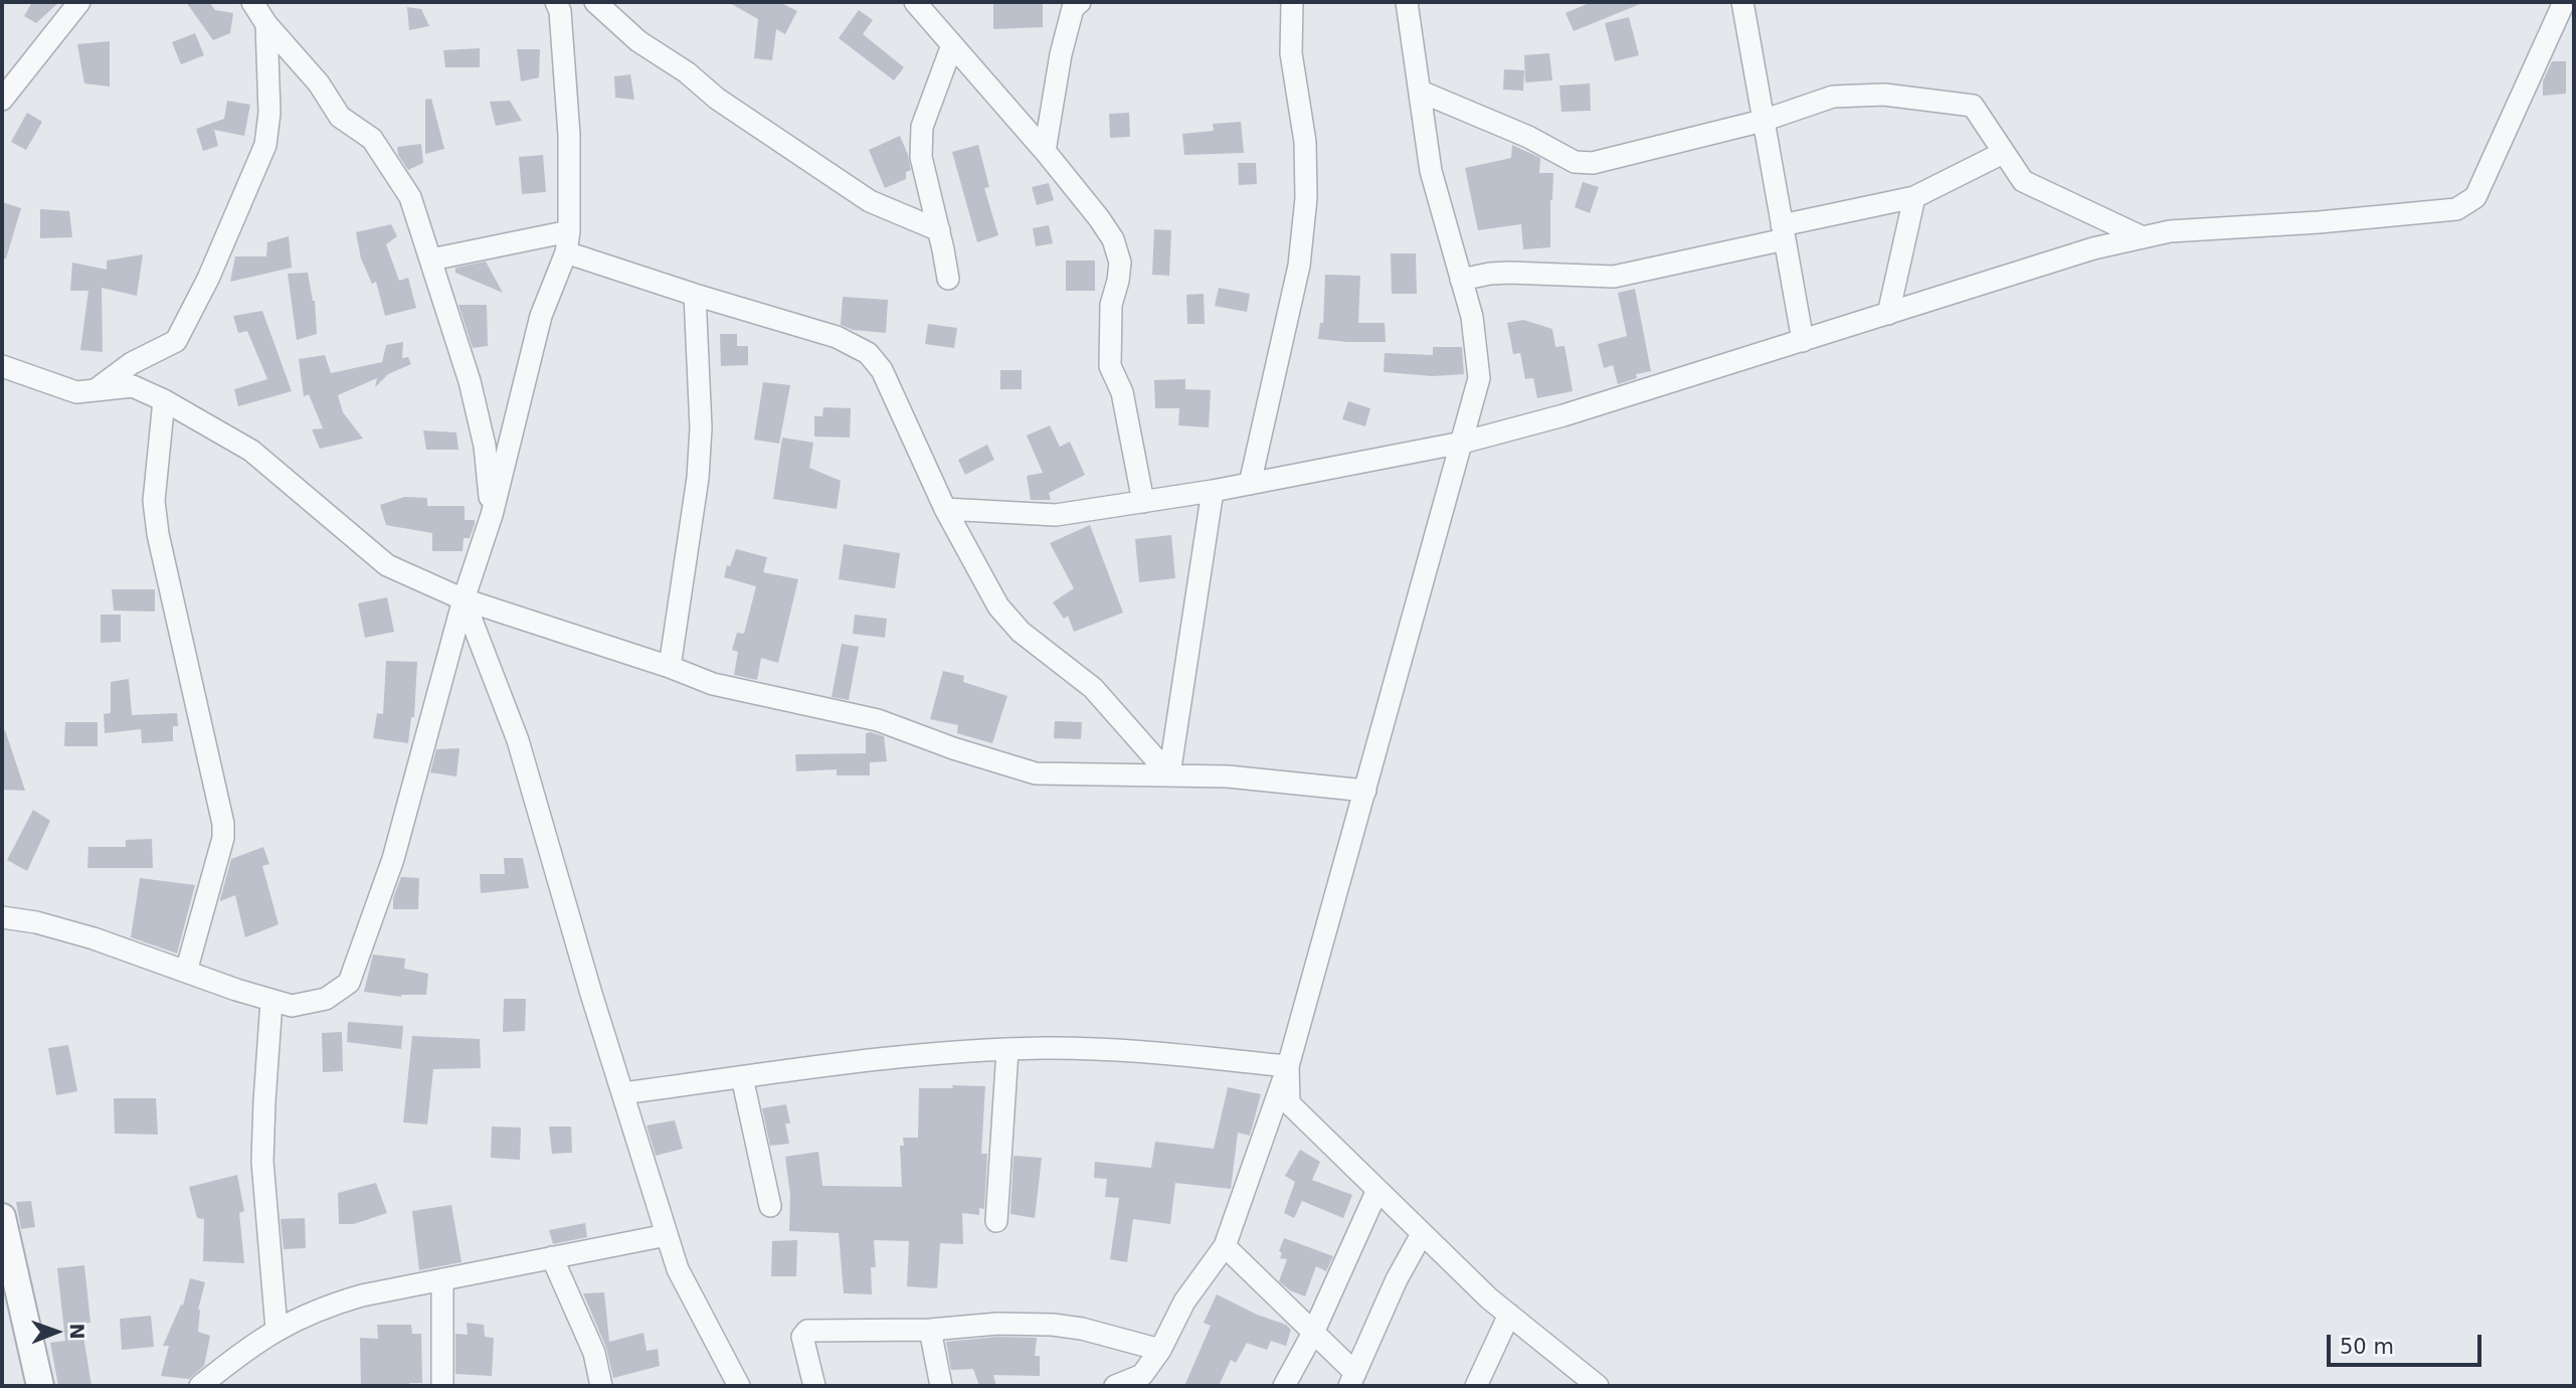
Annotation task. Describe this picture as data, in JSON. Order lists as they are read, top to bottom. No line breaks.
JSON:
{"scale_bar":"50 m","north":"right"}
